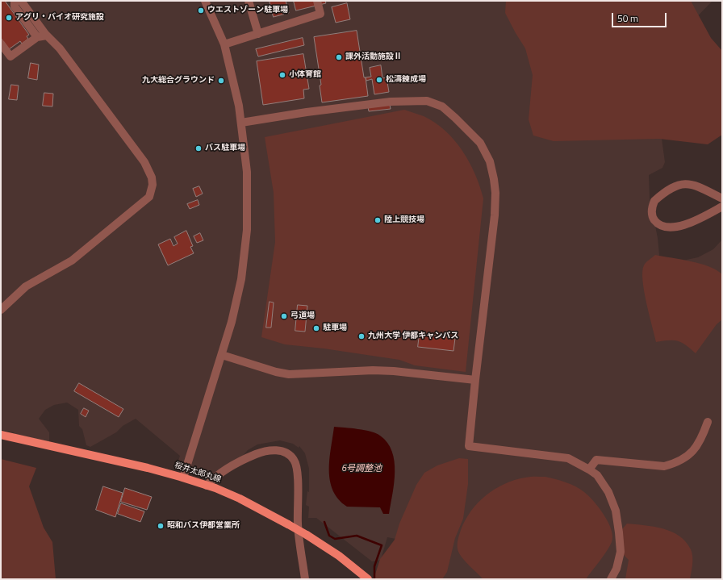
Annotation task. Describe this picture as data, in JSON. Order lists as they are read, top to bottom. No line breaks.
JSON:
{"streets":{"main road":["桜井太郎丸線"]},"water":["6号調整池"],"places":["ウエストゾーン駐車場","アグリ・バイオ研究施設","課外活動施設Ⅱ","小体育館","松濤錬成場","九大総合グラウンド","バス駐車場","陸上競技場","弓道場","駐車場","九州大学 伊都キャンパス","昭和バス伊都営業所"],"scale_bar":"50 m"}
